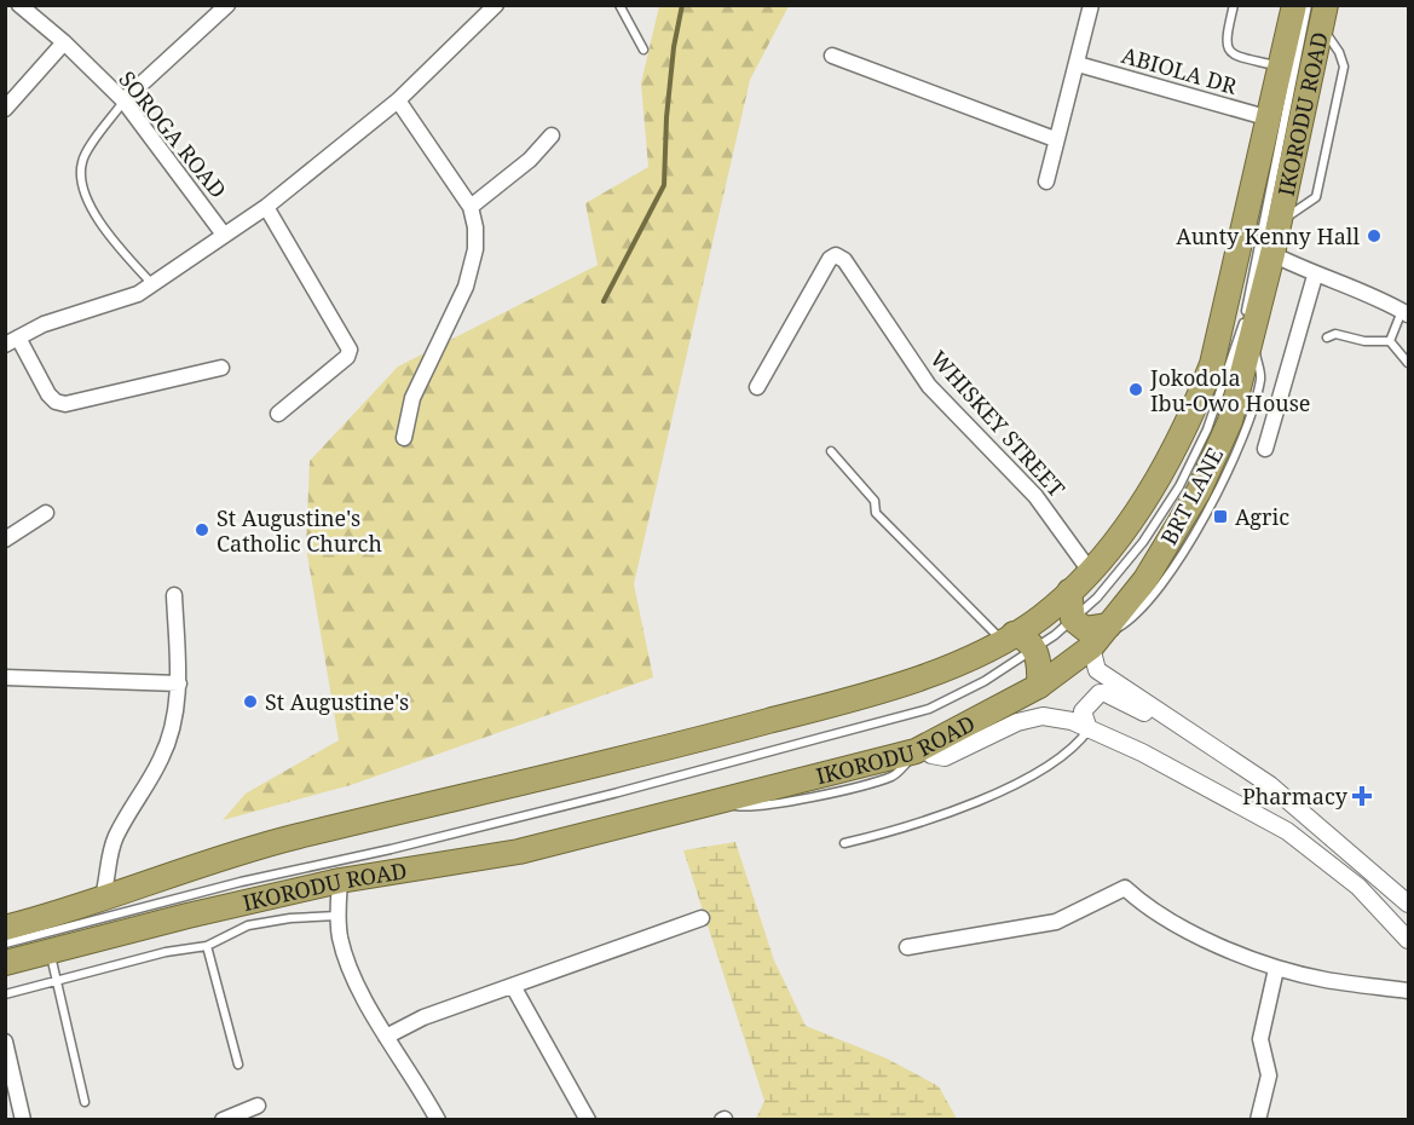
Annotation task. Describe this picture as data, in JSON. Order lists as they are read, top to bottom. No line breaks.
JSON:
{"streets":{"highway":["IKORODU ROAD"],"street":["ABIOLA DR","SOROGA ROAD","WHISKEY STREET"]},"crossings":[["ABIOLA DR","IKORODU ROAD"],["IKORODU ROAD","WHISKEY STREET"]],"places":{"other":["Aunty Kenny Hall","Jokodola Ibu-Owo House","St Augustine's Catholic Church","St Augustine's"],"transit":["Agric"],"health":["Pharmacy"]}}
